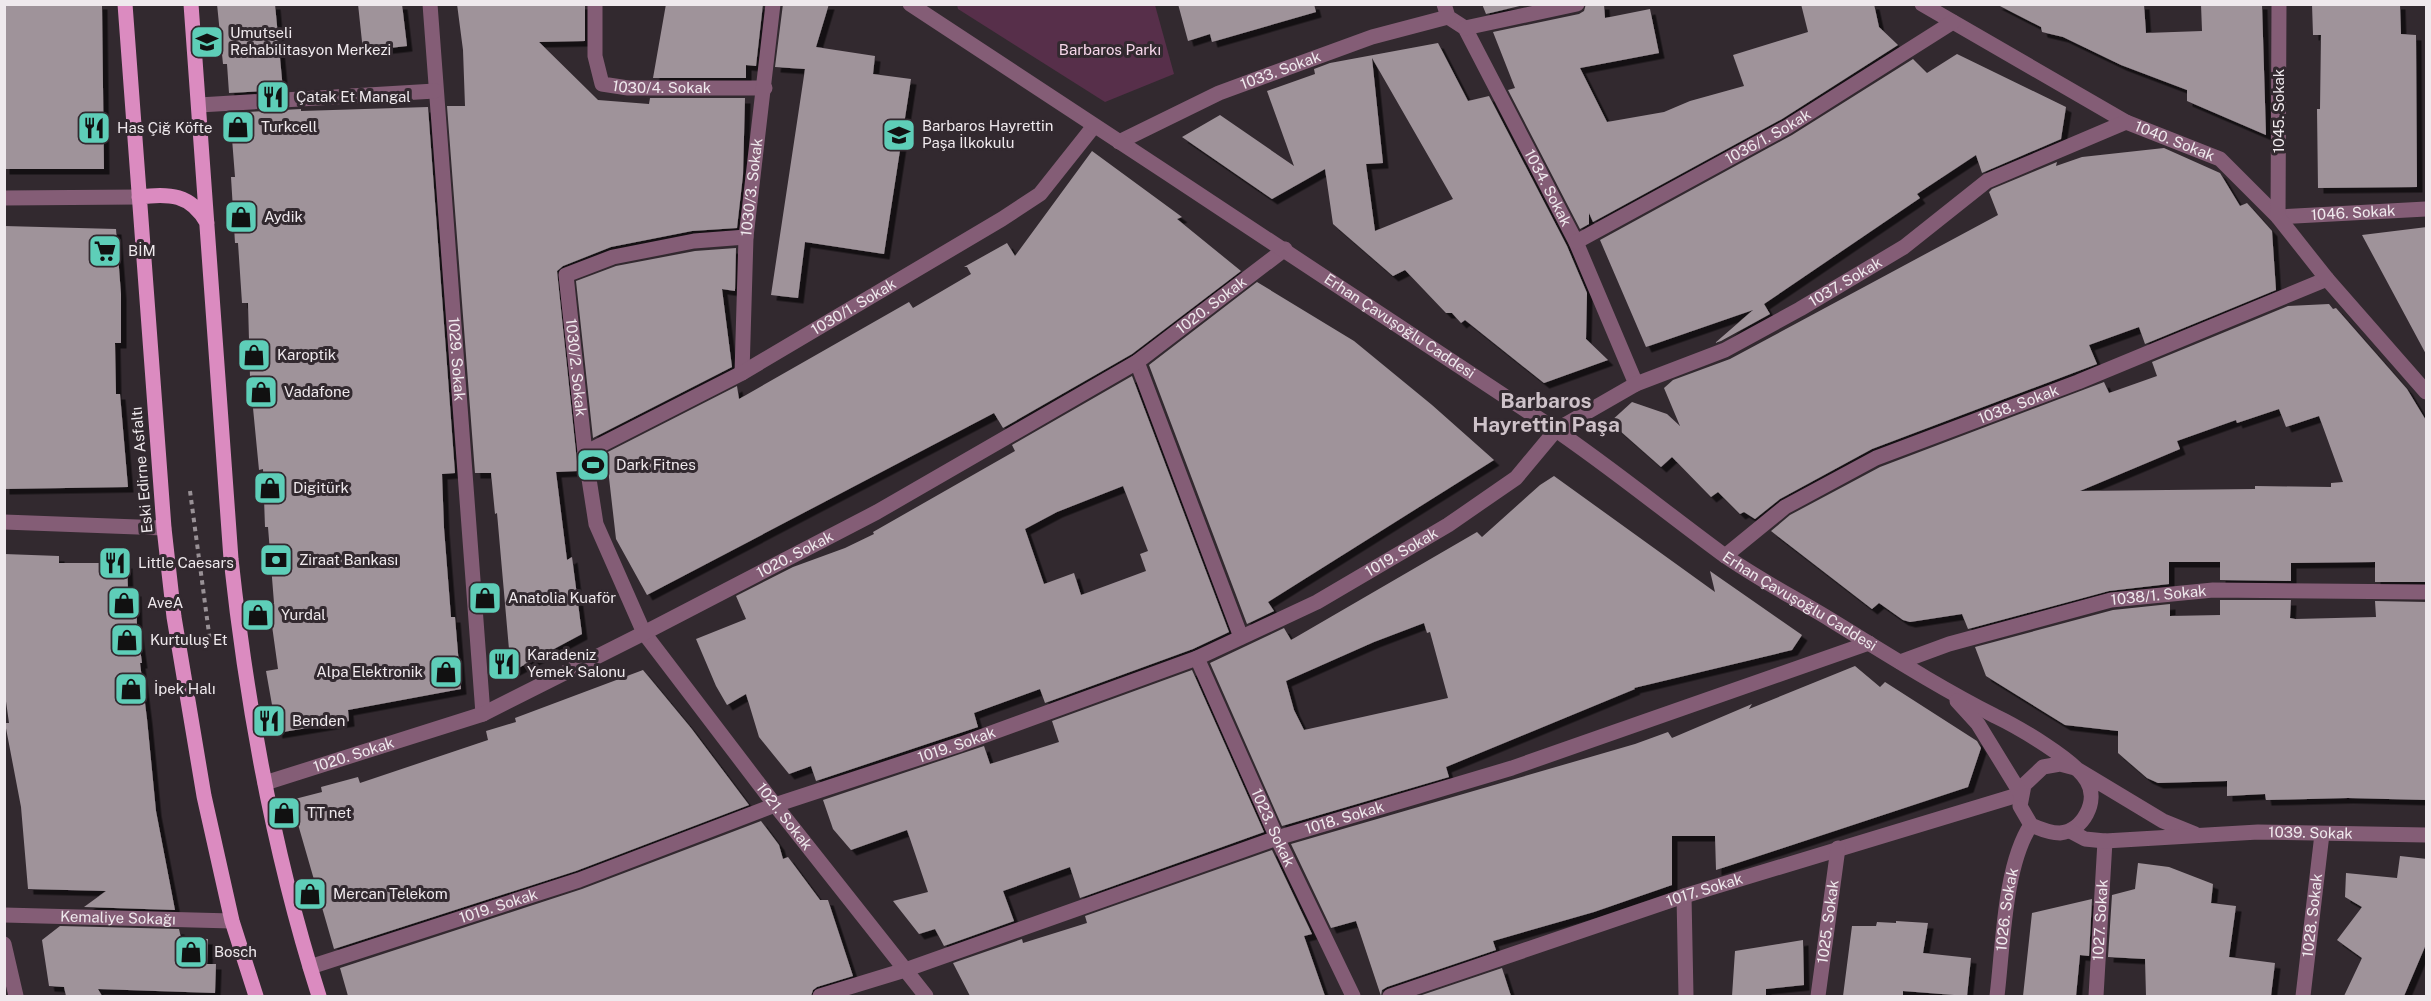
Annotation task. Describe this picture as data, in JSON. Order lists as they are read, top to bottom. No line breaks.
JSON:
{"streets":{"main road":["Eski Edirne Asfaltı"],"street":["1033. Sokak","1030/4. Sokak","1045. Sokak","1036/1. Sokak","1040. Sokak","1030/3. Sokak","1034. Sokak","1046. Sokak","1037. Sokak","1020. Sokak","1030/1. Sokak","Erhan Çavuşoğlu Caddesi","1029. Sokak","1030/2. Sokak","1038. Sokak","1019. Sokak","1038/1. Sokak","1021. Sokak","1018. Sokak","1023. Sokak","1039. Sokak","1017. Sokak","1026. Sokak","1028. Sokak","Kemaliye Sokağı","1027. Sokak","1025. Sokak"]},"crossings":[["1033. Sokak","1034. Sokak"],["1033. Sokak","Erhan Çavuşoğlu Caddesi"],["1030/4. Sokak","1030/3. Sokak"],["1045. Sokak","1040. Sokak"],["1045. Sokak","1046. Sokak"],["1036/1. Sokak","1040. Sokak"],["1036/1. Sokak","1034. Sokak"],["1040. Sokak","1046. Sokak"],["1040. Sokak","1037. Sokak"],["1040. Sokak","1038. Sokak"],["1030/3. Sokak","1030/1. Sokak"],["1030/3. Sokak","1030/2. Sokak"],["1034. Sokak","1037. Sokak"],["1037. Sokak","Erhan Çavuşoğlu Caddesi"],["1037. Sokak","1019. Sokak"],["1020. Sokak","Erhan Çavuşoğlu Caddesi"],["1020. Sokak","1029. Sokak"],["1020. Sokak","1030/2. Sokak"],["1020. Sokak","1021. Sokak"],["1030/1. Sokak","Erhan Çavuşoğlu Caddesi"],["1030/1. Sokak","1030/2. Sokak"],["Erhan Çavuşoğlu Caddesi","1038. Sokak"],["Erhan Çavuşoğlu Caddesi","1019. Sokak"],["Erhan Çavuşoğlu Caddesi","1038/1. Sokak"],["Erhan Çavuşoğlu Caddesi","1018. Sokak"],["1030/2. Sokak","1021. Sokak"],["Eski Edirne Asfaltı","Kemaliye Sokağı"],["1019. Sokak","1021. Sokak"],["1019. Sokak","1023. Sokak"],["1021. Sokak","1018. Sokak"],["1018. Sokak","1023. Sokak"],["1039. Sokak","1017. Sokak"],["1039. Sokak","1026. Sokak"],["1039. Sokak","1028. Sokak"],["1039. Sokak","1027. Sokak"],["1017. Sokak","1026. Sokak"],["1017. Sokak","1025. Sokak"]],"districts":["Barbaros Hayrettin Paşa"],"parks":["Barbaros Parkı"],"places":{"school or university":["Umutseli Rehabilitasyon Merkezi","Barbaros Hayrettin Paşa İlkokulu"],"restaurant":["Çatak Et Mangal","Has Çiğ Köfte","Little Caesars","Karadeniz Yemek Salonu","Benden"],"shop":["Turkcell","Aydik","Karoptik","Vadafone","Digitürk","Anatolia Kuaför","AveA","Yurdal","Kurtuluş Et","Alpa Elektronik","İpek Halı","TT net","Mercan Telekom","Bosch"],"supermarket":["BİM"],"sports":["Dark Fitnes"],"bank":["Ziraat Bankası"]}}
